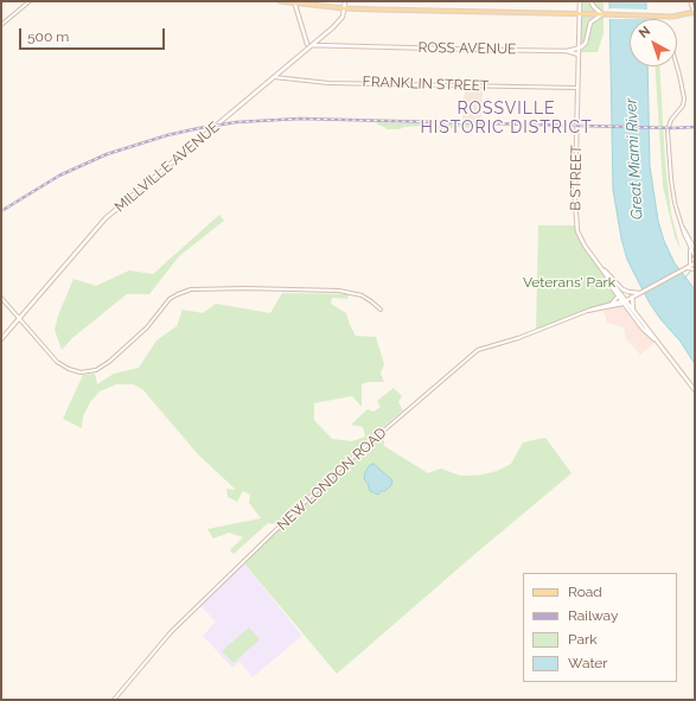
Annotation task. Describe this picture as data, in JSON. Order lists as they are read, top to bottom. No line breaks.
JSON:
{"streets":{"main road":["ROSS AVENUE","MILLVILLE AVENUE","B STREET"],"street":["FRANKLIN STREET","NEW LONDON ROAD"]},"crossings":[["ROSS AVENUE","MILLVILLE AVENUE"],["ROSS AVENUE","B STREET"],["FRANKLIN STREET","MILLVILLE AVENUE"],["FRANKLIN STREET","B STREET"],["B STREET","NEW LONDON ROAD"]],"districts":["ROSSVILLE HISTORIC DISTRICT"],"water":["Great Miami River"],"parks":["Veterans’ Park"],"legend":["Road","Railway","Park","Water"],"scale_bar":"500 m","north":"top left"}
